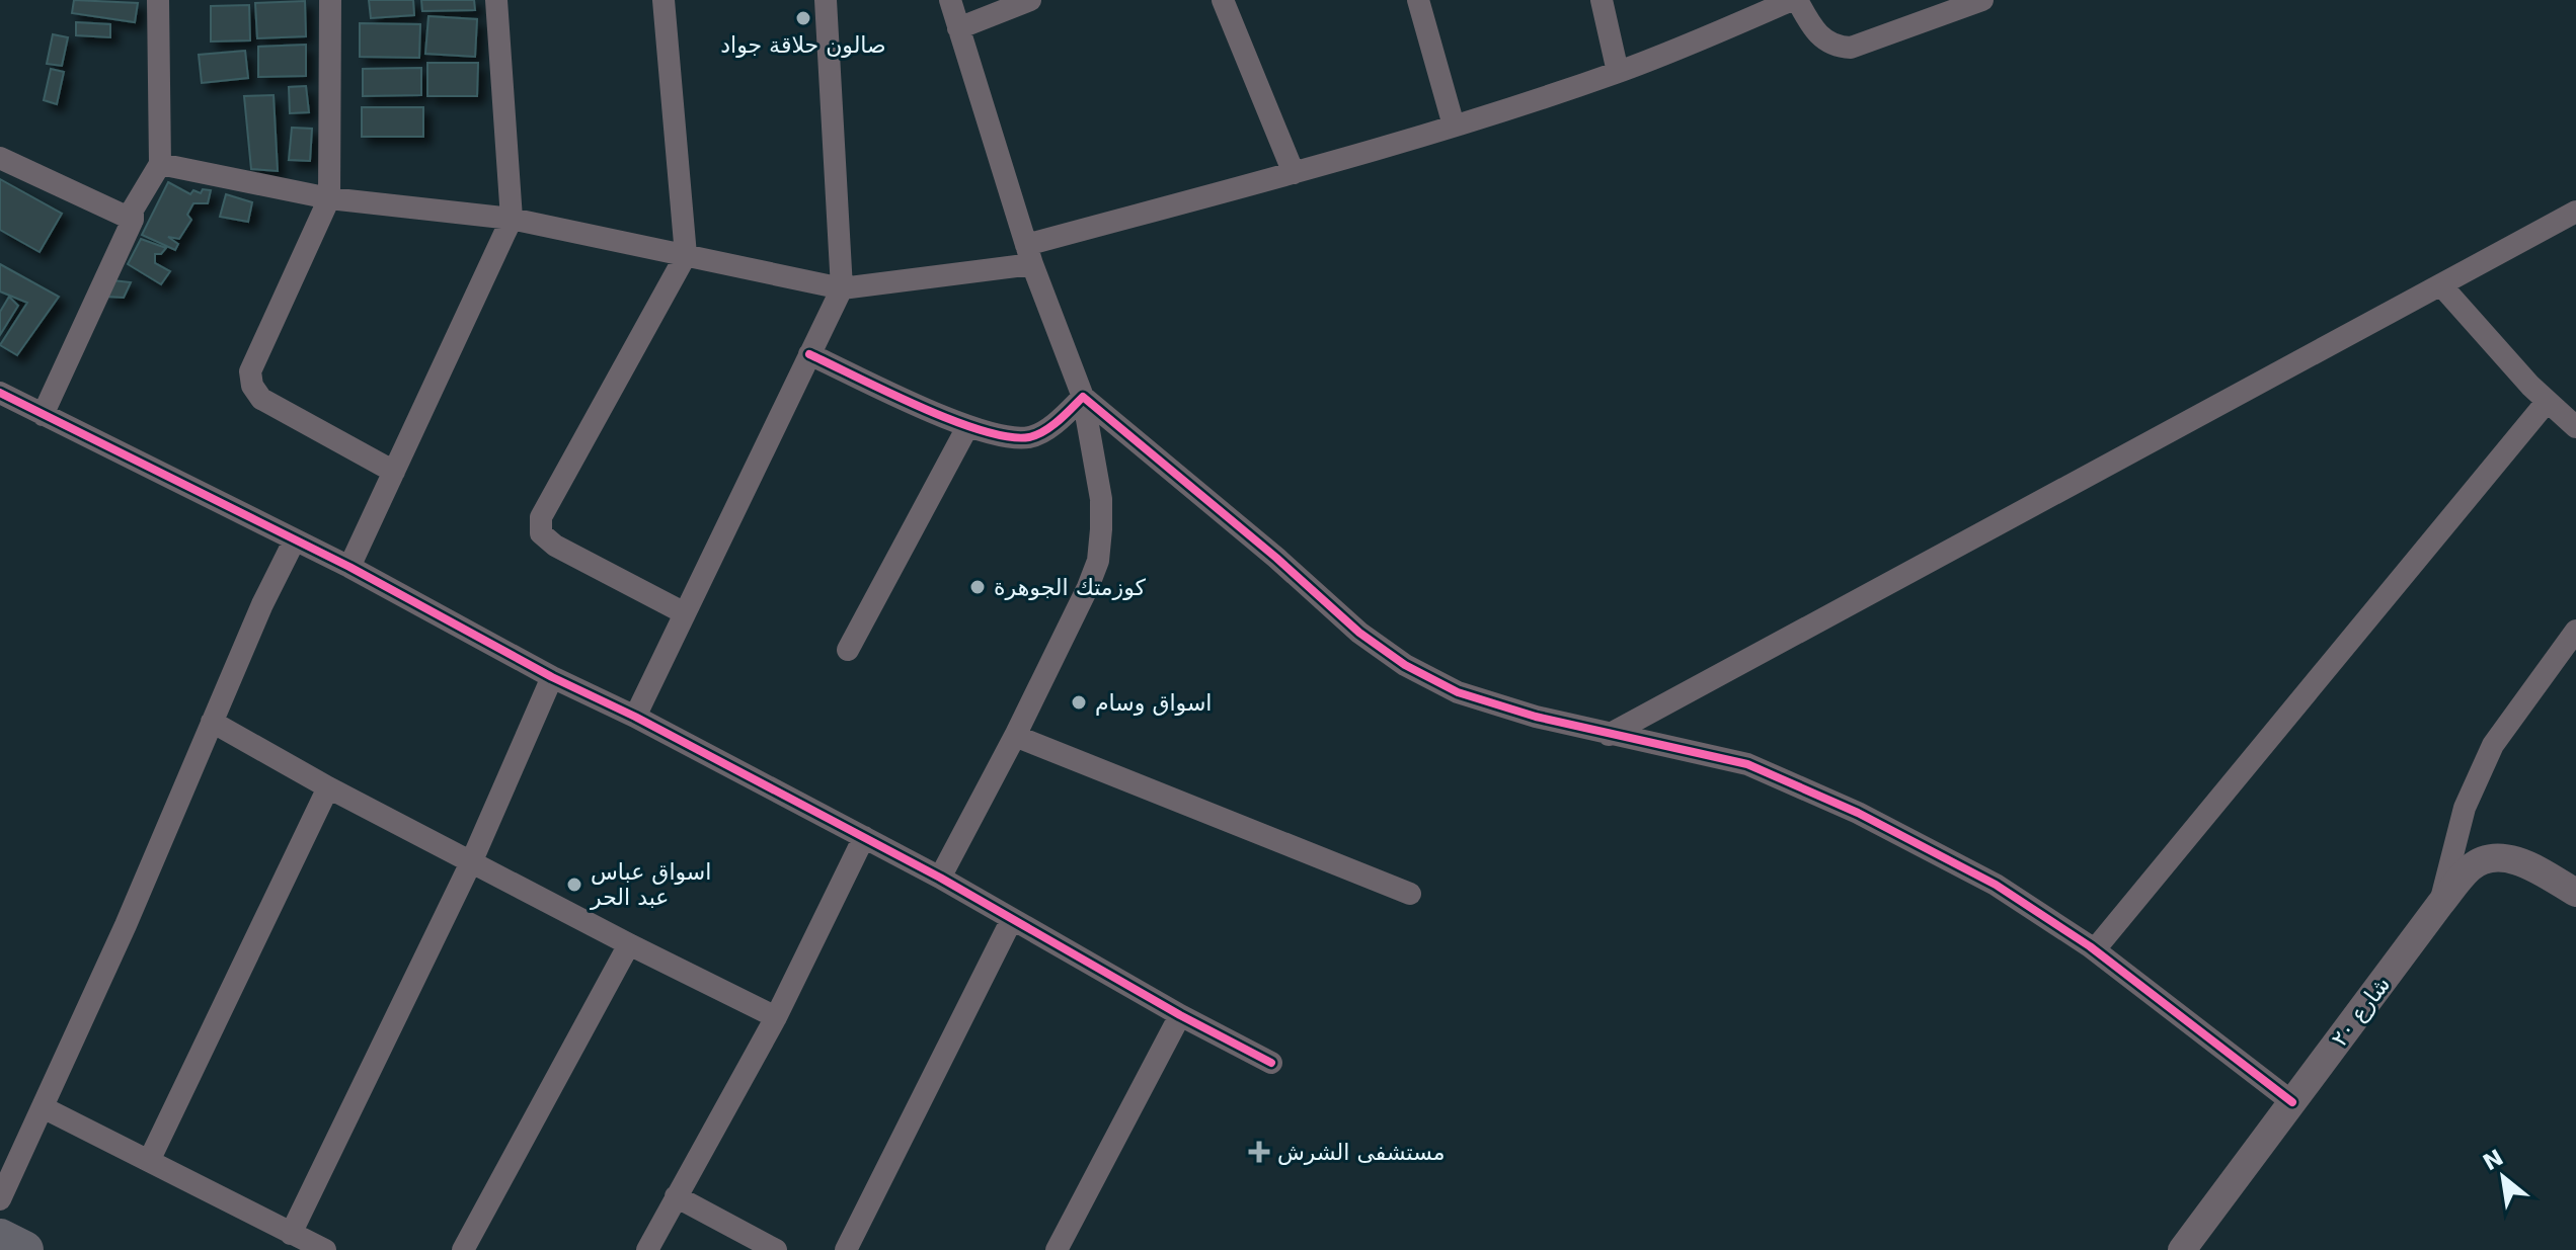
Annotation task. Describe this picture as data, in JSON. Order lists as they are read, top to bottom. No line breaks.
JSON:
{"streets":{"street":["شارع ٢٠"]},"places":{"other":["صالون حلاقة جواد","كوزمتك الجوهرة","اسواق وسام","اسواق عباس عبد الحر"],"health":["مستشفى الشرش"]},"north":"top left"}
